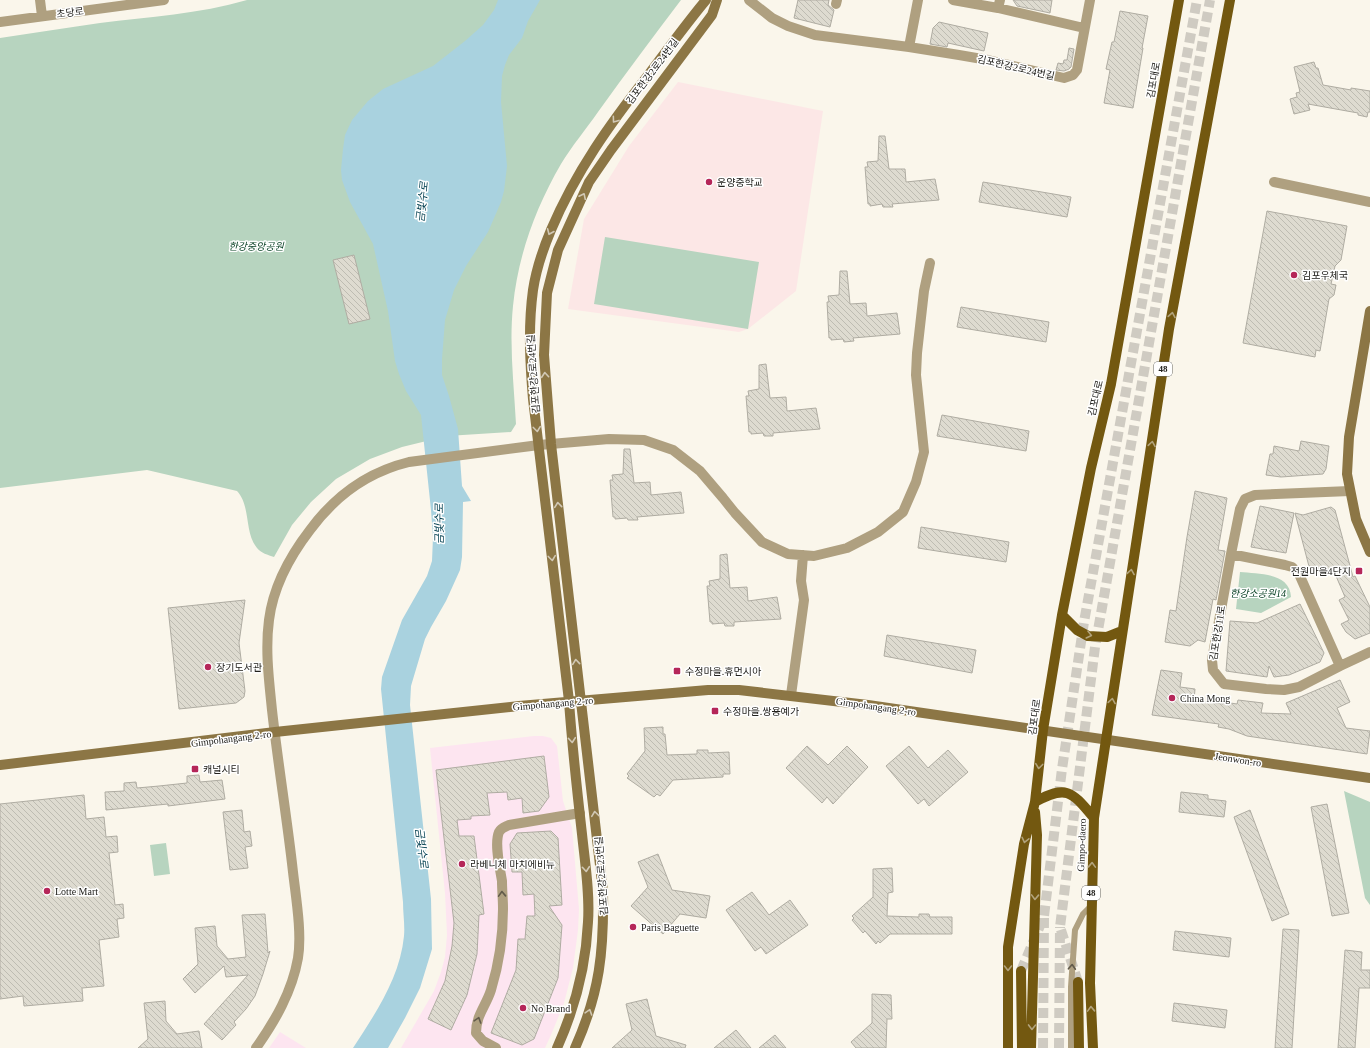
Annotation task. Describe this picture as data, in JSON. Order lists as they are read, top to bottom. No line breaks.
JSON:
{"streets":{"main road":["김포대로","48","Gimpo-daero"],"street":["초당로","김포한강2로24번길","김포한강11로","Gimpohangang 2-ro","Jeonwon-ro","김포한강2로23번길"]},"crossings":[["김포한강2로24번길","Gimpohangang 2-ro"],["김포한강2로24번길","김포한강2로23번길"],["김포대로","Gimpohangang 2-ro"],["48","Gimpohangang 2-ro"],["48","Jeonwon-ro"],["48","Gimpo-daero"],["Gimpohangang 2-ro","Jeonwon-ro"],["Gimpohangang 2-ro","Gimpo-daero"],["Gimpohangang 2-ro","김포한강2로23번길"],["Jeonwon-ro","Gimpo-daero"]],"water":["금빛수로"],"parks":["한강중앙공원","한강소공원14"],"places":{"other":["운양중학교","김포우체국","장기도서관","China Mong","라베니체 마치에비뉴","Lotte Mart","Paris Baguette","No Brand"],"transit":["전원마을4단지","수정마을.휴먼시아","수정마을.쌍용예가","캐널시티"]}}
